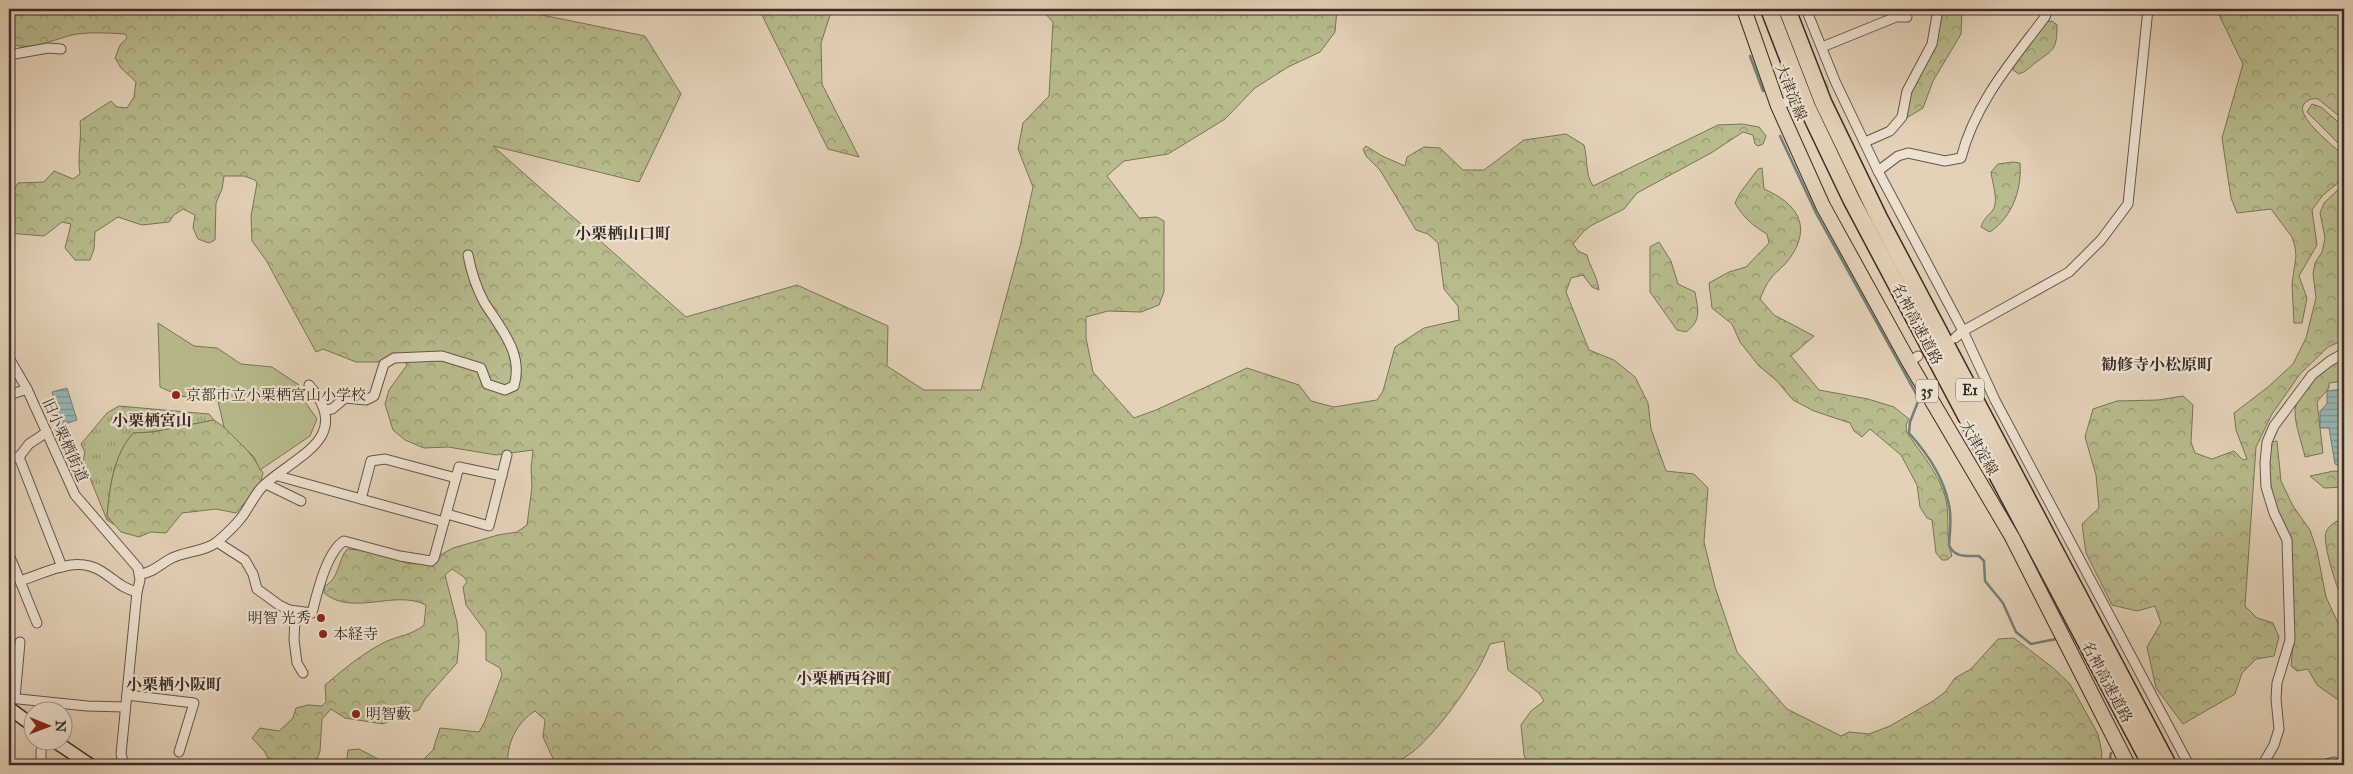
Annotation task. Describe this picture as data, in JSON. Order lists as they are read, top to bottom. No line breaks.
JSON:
{"streets":{"highway":["名神高速道路","E1"],"main road":["大津淀線","35"],"street":["旧小栗栖街道"]},"districts":["小栗栖山口町","勧修寺小松原町","小栗栖宮山","小栗栖西谷町","小栗栖小阪町"],"places":["京都市立小栗栖宮山小学校","明智 光秀","本経寺","明智藪"],"north":"right"}
